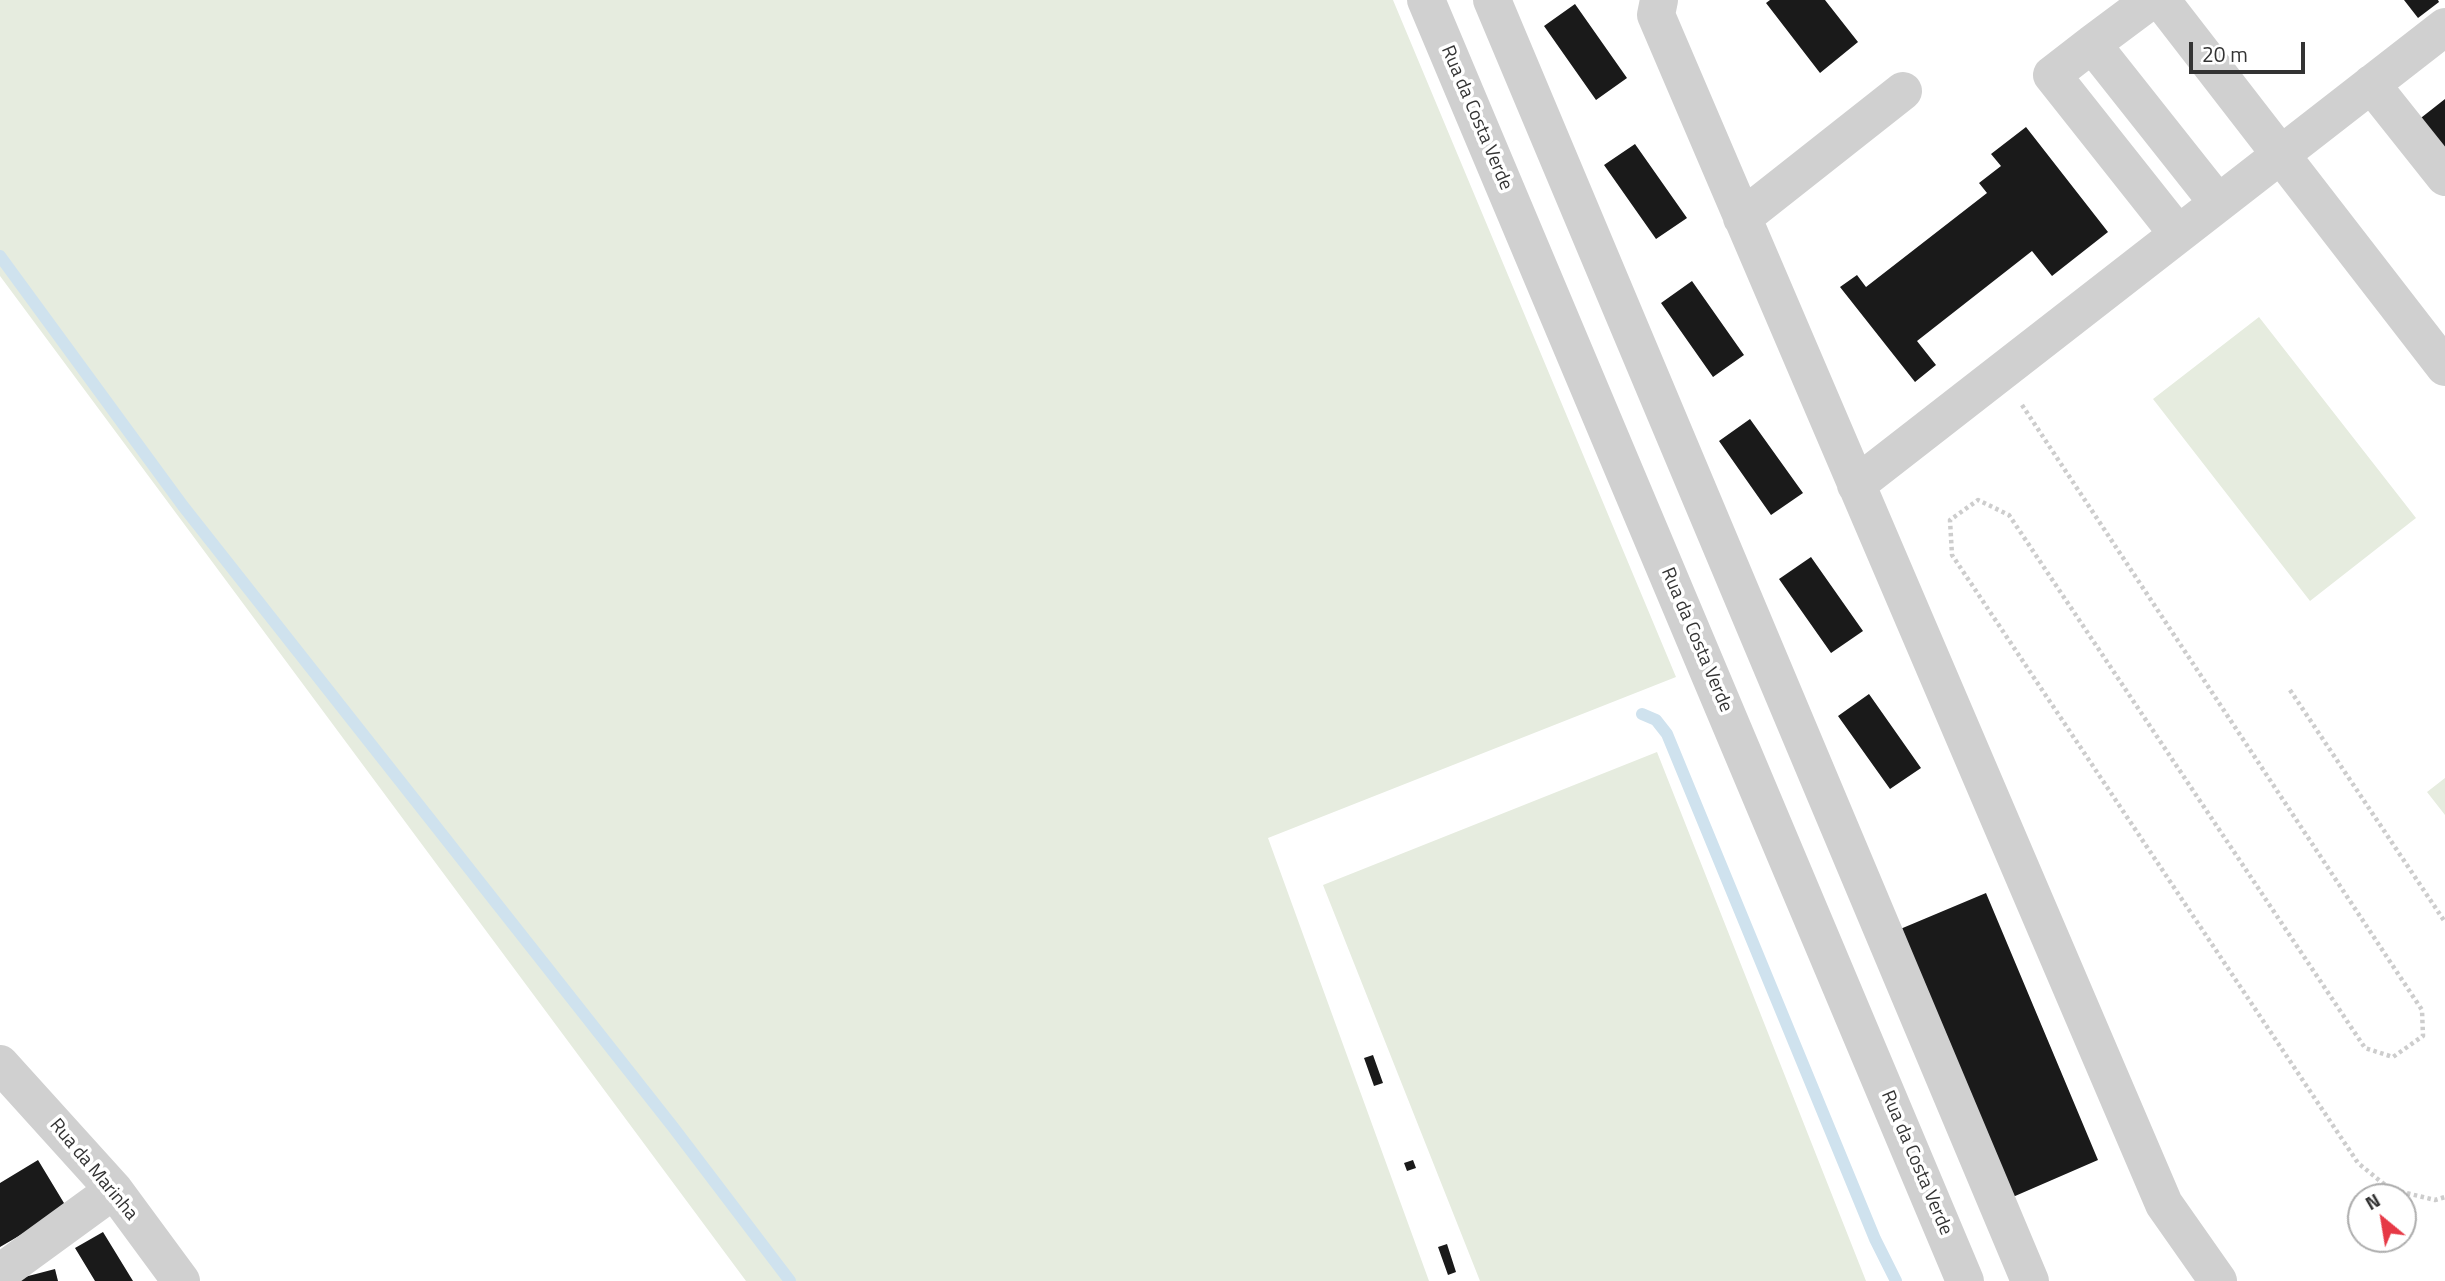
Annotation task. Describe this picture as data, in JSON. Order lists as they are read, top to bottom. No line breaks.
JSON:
{"streets":{"street":["Rua da Costa Verde","Rua da Marinha"]},"scale_bar":"20 m","north":"top left"}
